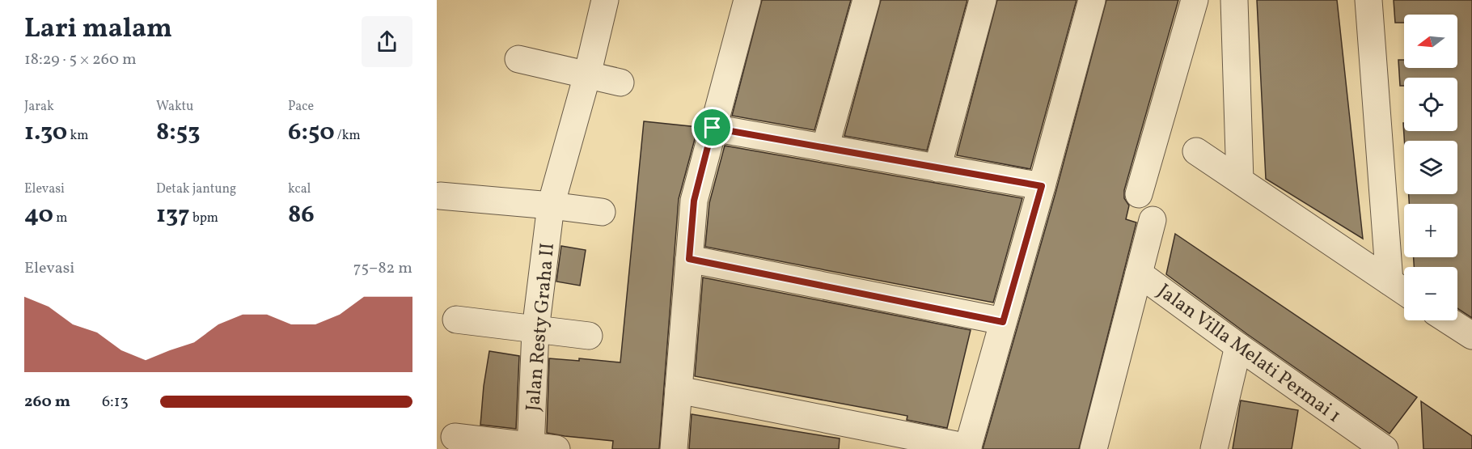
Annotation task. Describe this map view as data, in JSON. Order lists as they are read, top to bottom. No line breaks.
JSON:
{"streets":{"street":["Jalan Resty Graha II","Jalan Villa Melati Permai 1"]},"north":"left","page":{"heading":["Lari malam","18:29 · 5 × 260 m"],"map_buttons":["+","−"],"stats":[["Jarak","1.30 km"],["Waktu","8:53"],["Pace","6:50 /km"],["Elevasi","40 m"],["Detak jantung","137 bpm"],["kcal","86"]],"chart":["Elevasi","75–82 m"],"list":[{"name":"260 m","note":"6:13"}]}}
